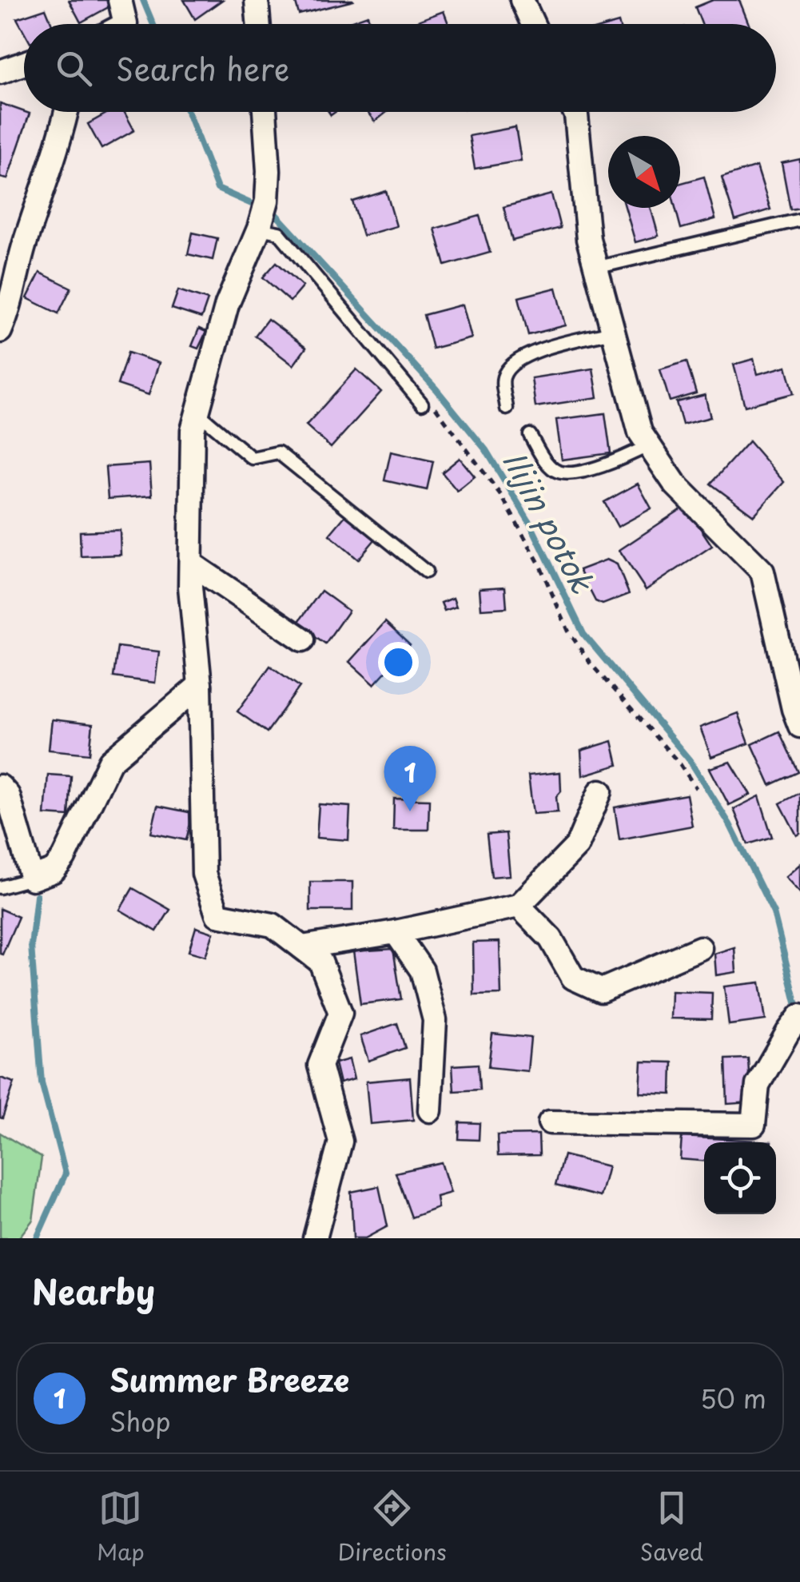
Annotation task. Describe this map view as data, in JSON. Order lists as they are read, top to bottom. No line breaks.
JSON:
{"water":["Ilijin potok"],"north":"bottom right","page":{"search":"Search here","pins":"1","heading":"Nearby","list":[{"mark":"1","name":"Summer Breeze","note":"Shop","value":"50 m"}],"nav":["Map","Directions","Saved"]}}
